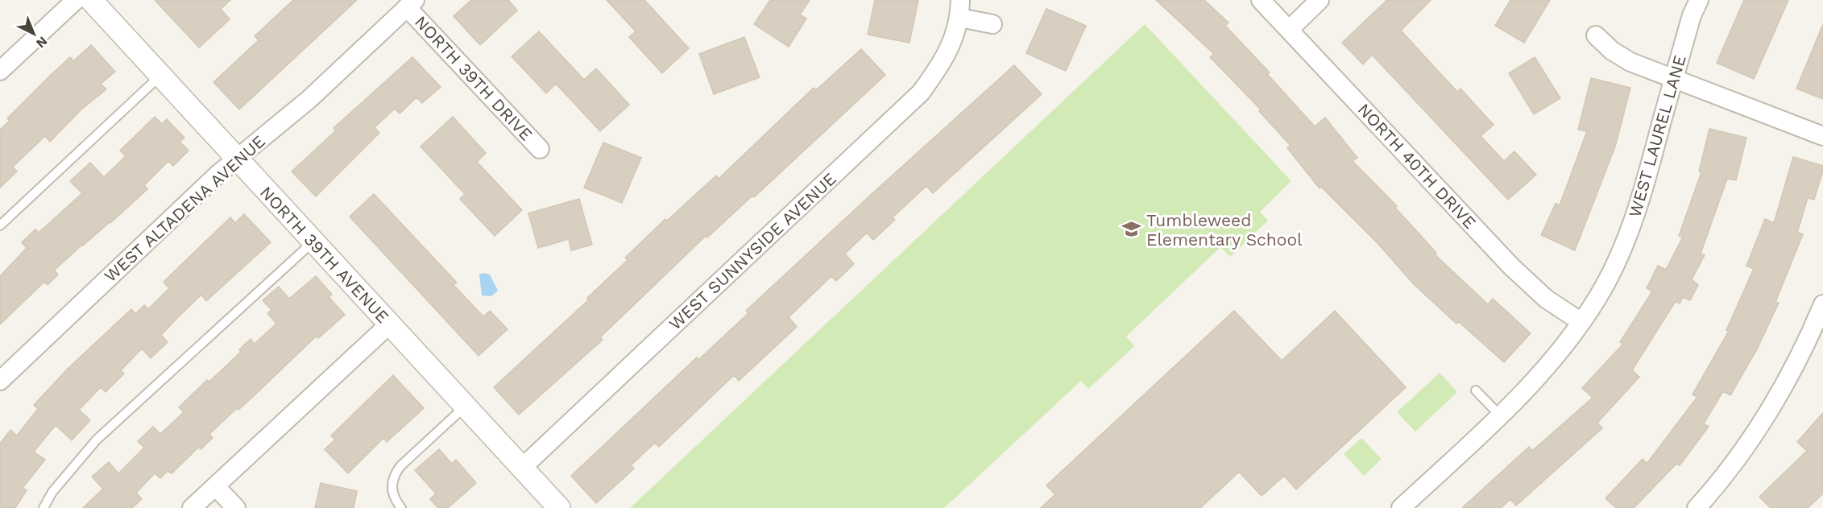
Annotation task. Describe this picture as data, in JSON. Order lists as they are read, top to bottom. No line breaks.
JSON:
{"streets":{"street":["NORTH 39TH DRIVE","WEST LAUREL LANE","NORTH 40TH DRIVE","WEST ALTADENA AVENUE","WEST SUNNYSIDE AVENUE","NORTH 39TH AVENUE"]},"crossings":[["NORTH 39TH DRIVE","WEST ALTADENA AVENUE"],["WEST LAUREL LANE","NORTH 40TH DRIVE"],["WEST ALTADENA AVENUE","NORTH 39TH AVENUE"],["WEST SUNNYSIDE AVENUE","NORTH 39TH AVENUE"]],"places":{"school or university":["Tumbleweed Elementary School"]},"north":"bottom right"}
